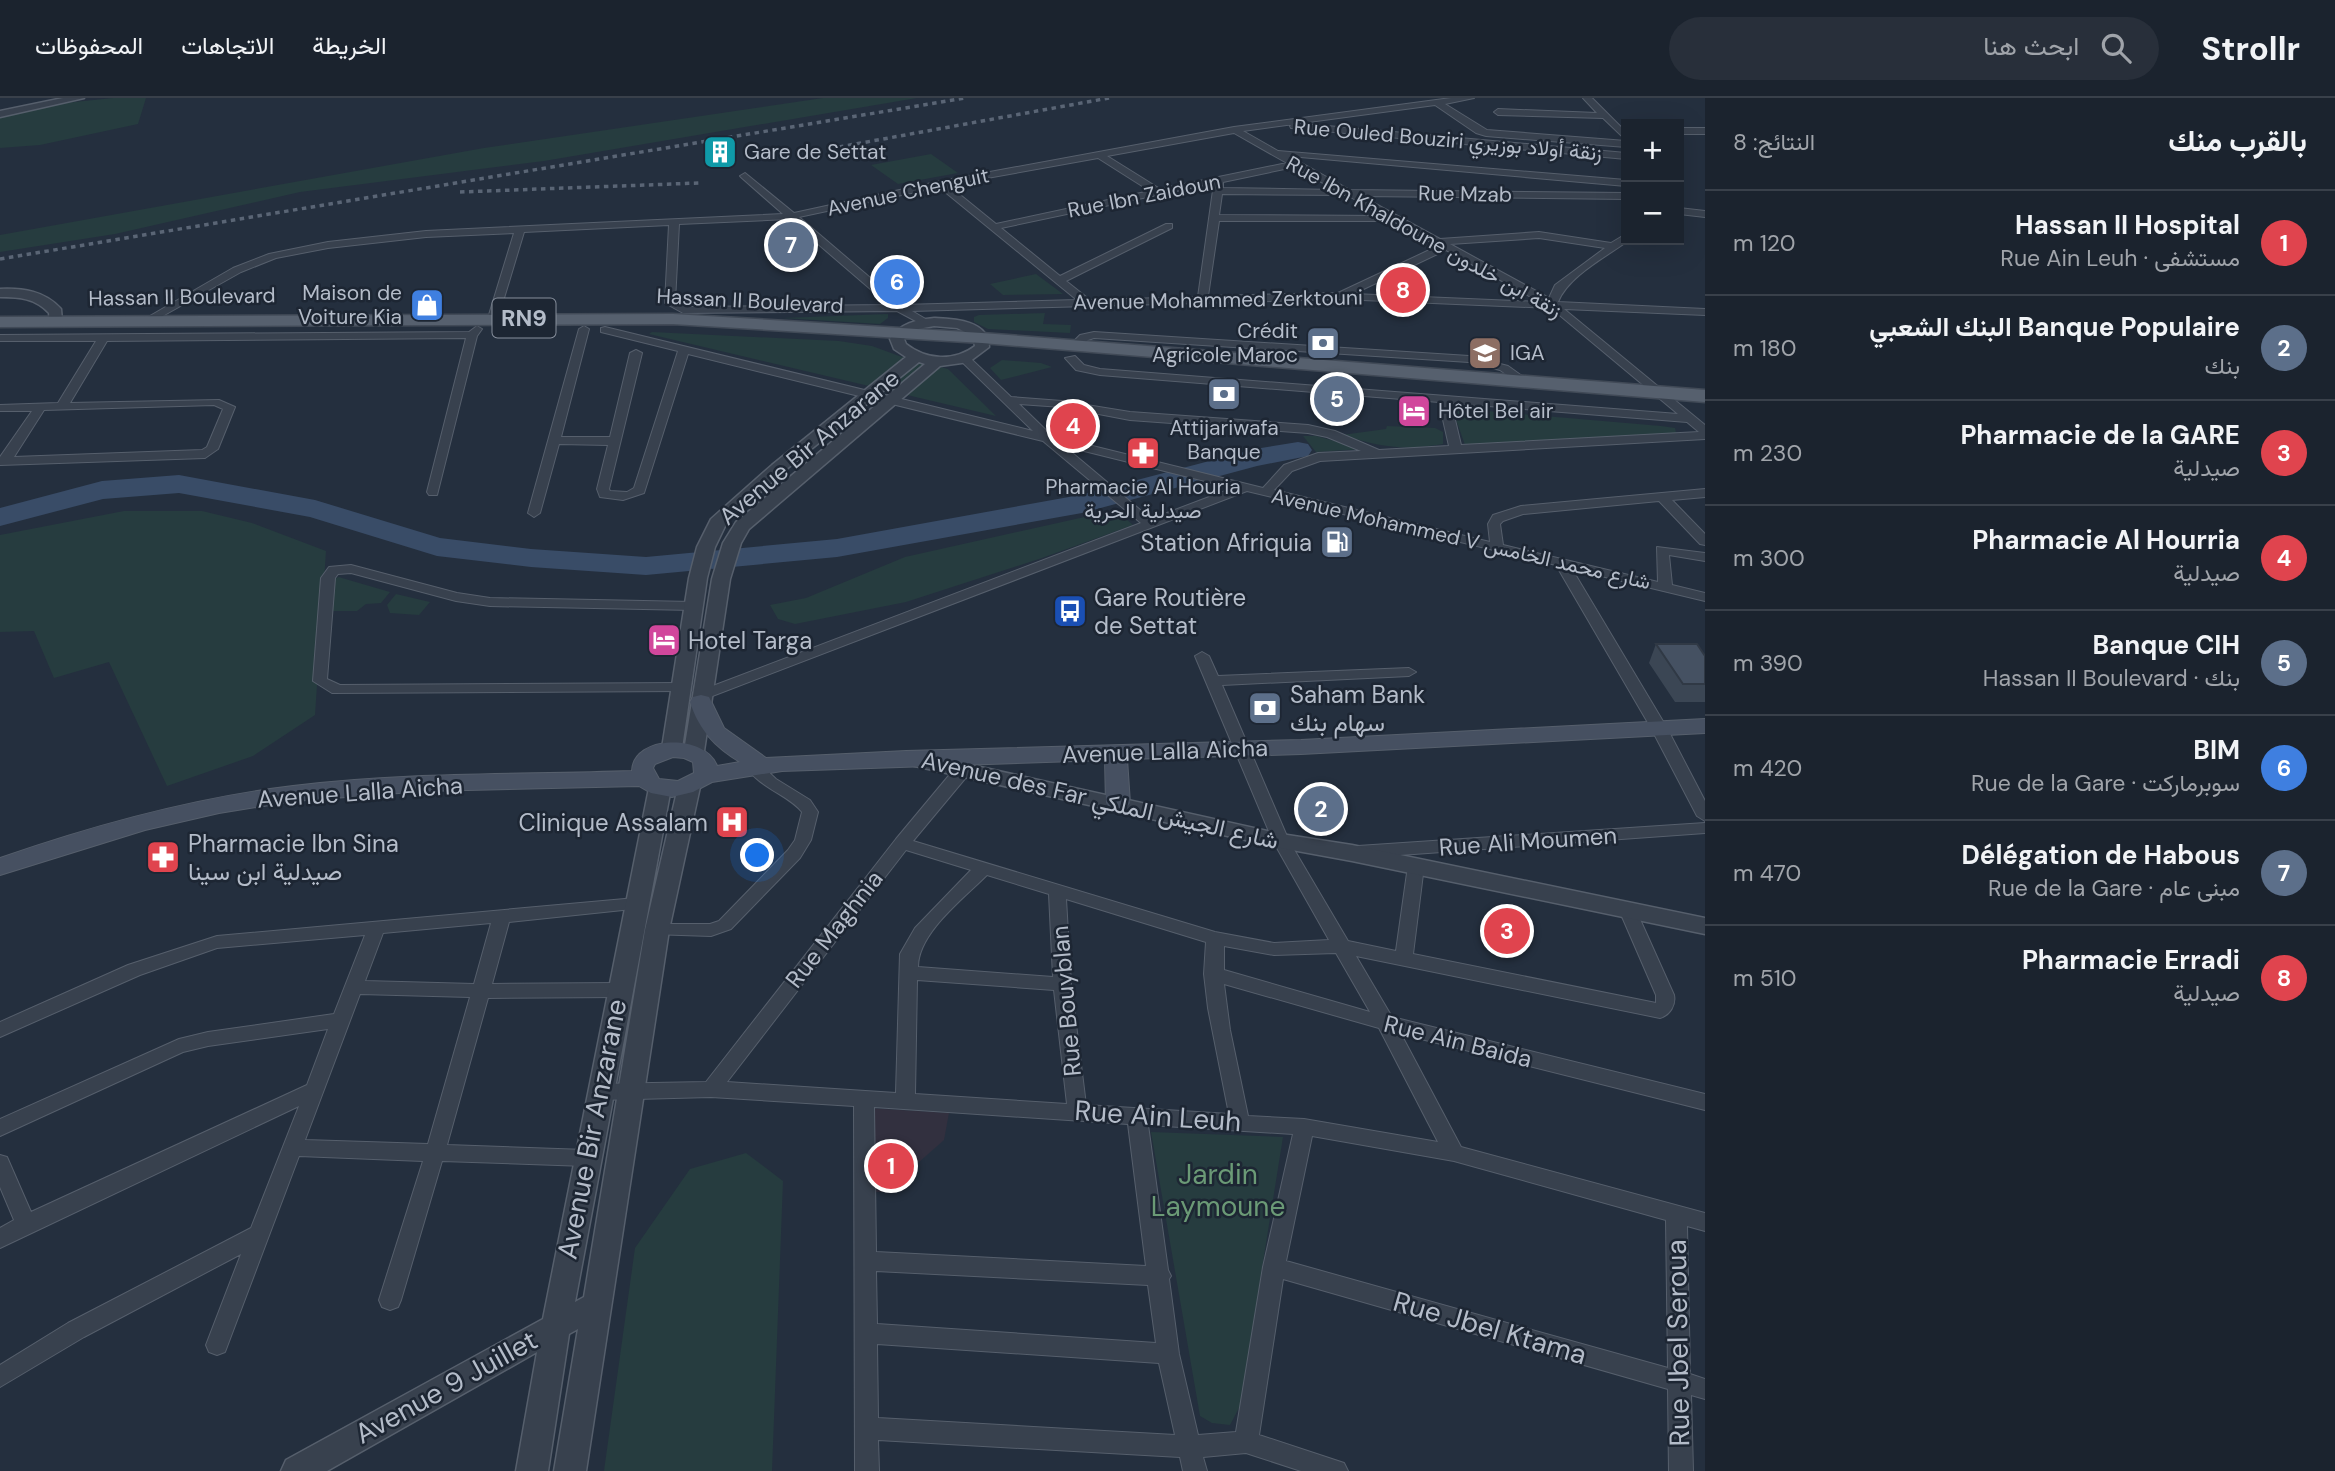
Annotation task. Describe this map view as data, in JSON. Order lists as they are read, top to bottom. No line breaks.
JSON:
{"streets":{"main road":["Hassan II Boulevard","RN9","Avenue Lalla Aicha"],"street":["Rue Ouled Bouziri زنقة أولاد بوزيري","Avenue Chenguit","Rue Mzab","Rue Ibn Zaidoun","Rue Ibn Khaldoune زنقة ابن خلدون","Avenue Mohammed Zerktouni","Avenue Bir Anzarane","Avenue Mohammed V شارع محمد الخامس","Avenue des Far شارع الجيش الملكي","Rue Ali Moumen","Rue Maghnia","Rue Bouyblan","Rue Ain Baida","Rue Ain Leuh","Rue Jbel Ktama","Rue Jbel Seroua","Avenue 9 Juillet"]},"crossings":[["Rue Ouled Bouziri زنقة أولاد بوزيري","Avenue Chenguit"],["Avenue Chenguit","Rue Ibn Khaldoune زنقة ابن خلدون"],["Avenue Chenguit","Hassan II Boulevard"],["Avenue Chenguit","Avenue Mohammed Zerktouni"],["Rue Mzab","Rue Ibn Zaidoun"],["Rue Mzab","Rue Ibn Khaldoune زنقة ابن خلدون"],["Rue Ibn Zaidoun","Rue Ibn Khaldoune زنقة ابن خلدون"],["Rue Ibn Khaldoune زنقة ابن خلدون","Hassan II Boulevard"],["Rue Ibn Khaldoune زنقة ابن خلدون","Avenue Mohammed Zerktouni"],["Hassan II Boulevard","RN9"],["Hassan II Boulevard","Avenue Mohammed V شارع محمد الخامس"],["RN9","Avenue Bir Anzarane"],["Avenue Bir Anzarane","Avenue Mohammed V شارع محمد الخامس"],["Avenue Bir Anzarane","Avenue Lalla Aicha"],["Avenue Bir Anzarane","Rue Ain Leuh"],["Avenue Bir Anzarane","Avenue 9 Juillet"],["Avenue Lalla Aicha","Avenue des Far شارع الجيش الملكي"],["Avenue des Far شارع الجيش الملكي","Rue Ali Moumen"],["Avenue des Far شارع الجيش الملكي","Rue Maghnia"],["Rue Maghnia","Rue Ain Leuh"],["Rue Bouyblan","Rue Ain Leuh"],["Rue Ain Leuh","Rue Jbel Seroua"],["Rue Jbel Ktama","Rue Jbel Seroua"]],"parks":["Jardin Laymoune"],"places":{"building":["Gare de Settat"],"shop":["Maison de Voiture Kia"],"bank":["Crédit Agricole Maroc","Attijariwafa Banque","Saham Bank سهام بنك"],"school or university":["IGA"],"hotel":["Hôtel Bel air","Hotel Targa"],"pharmacy":["Pharmacie Al Houria صيدلية الحرية","Pharmacie Ibn Sina صيدلية ابن سينا"],"fuel station":["Station Afriquia"],"bus stop":["Gare Routière de Settat"],"hospital":["Clinique Assalam"]},"page":{"header":"Strollr","search":"ابحث هنا","nav":["الخريطة","الاتجاهات","المحفوظات"],"heading":["بالقرب منك","النتائج: 8"],"map_buttons":["+","−"],"list":[{"mark":"1","name":"Hassan II Hospital","note":"مستشفى · Rue Ain Leuh","value":"120 m"},{"mark":"2","name":"Banque Populaire البنك الشعبي","note":"بنك","value":"180 m"},{"mark":"3","name":"Pharmacie de la GARE","note":"صيدلية","value":"230 m"},{"mark":"4","name":"Pharmacie Al Hourria","note":"صيدلية","value":"300 m"},{"mark":"5","name":"Banque CIH","note":"بنك · Hassan II Boulevard","value":"390 m"},{"mark":"6","name":"BIM","note":"سوبرماركت · Rue de la Gare","value":"420 m"},{"mark":"7","name":"Délégation de Habous","note":"مبنى عام · Rue de la Gare","value":"470 m"},{"mark":"8","name":"Pharmacie Erradi","note":"صيدلية","value":"510 m"}],"pins":["7","6","8","5","4","2","3","1"]}}
